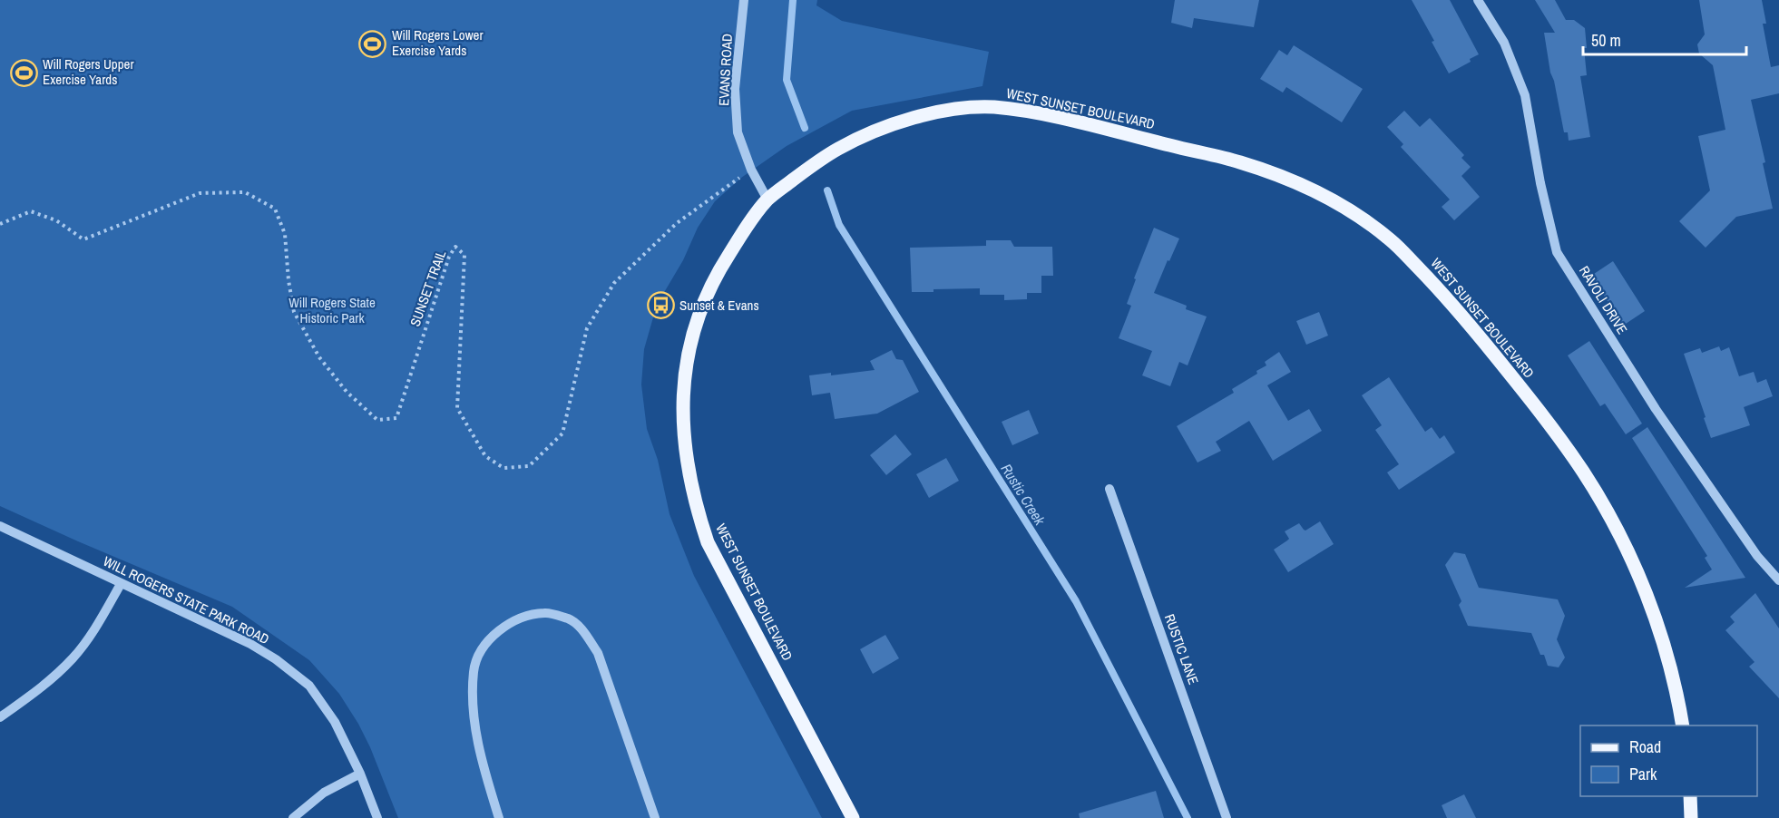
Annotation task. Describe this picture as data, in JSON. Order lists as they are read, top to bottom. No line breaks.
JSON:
{"streets":{"main road":["WEST SUNSET BOULEVARD"],"street":["EVANS ROAD","RAVOLI DRIVE","WILL ROGERS STATE PARK ROAD","RUSTIC LANE"],"path":["SUNSET TRAIL"]},"crossings":[["EVANS ROAD","WEST SUNSET BOULEVARD"]],"water":["Rustic Creek"],"parks":["Will Rogers State Historic Park"],"places":{"sports":["Will Rogers Lower Exercise Yards","Will Rogers Upper Exercise Yards"],"bus stop":["Sunset & Evans"]},"legend":["Road","Park"],"scale_bar":"50 m"}
